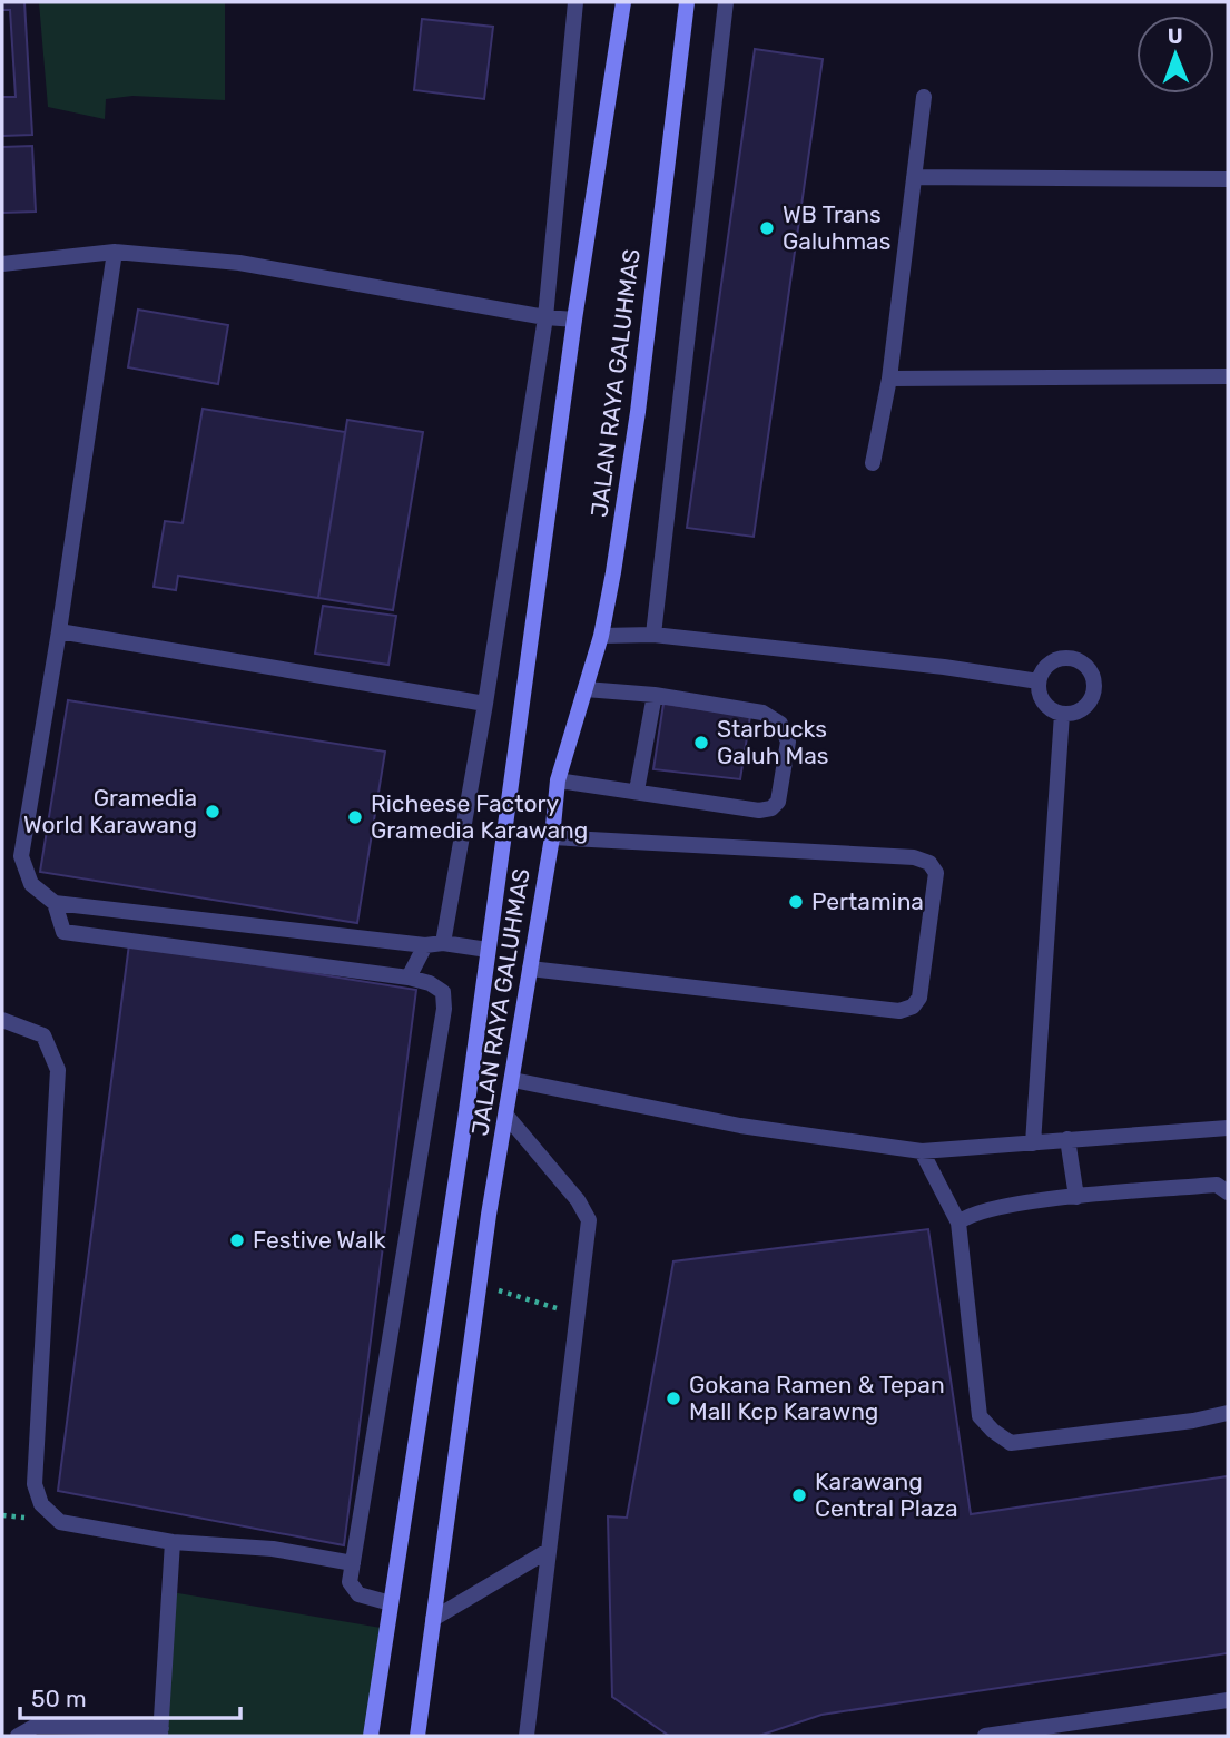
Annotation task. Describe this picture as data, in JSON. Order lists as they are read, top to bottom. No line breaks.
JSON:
{"streets":{"main road":["JALAN RAYA GALUHMAS"]},"places":["WB Trans Galuhmas","Starbucks Galuh Mas","Gramedia World Karawang","Richeese Factory Gramedia Karawang","Pertamina","Festive Walk","Gokana Ramen & Tepan Mall Kcp Karawng","Karawang Central Plaza"],"scale_bar":"50 m","north":"top"}
